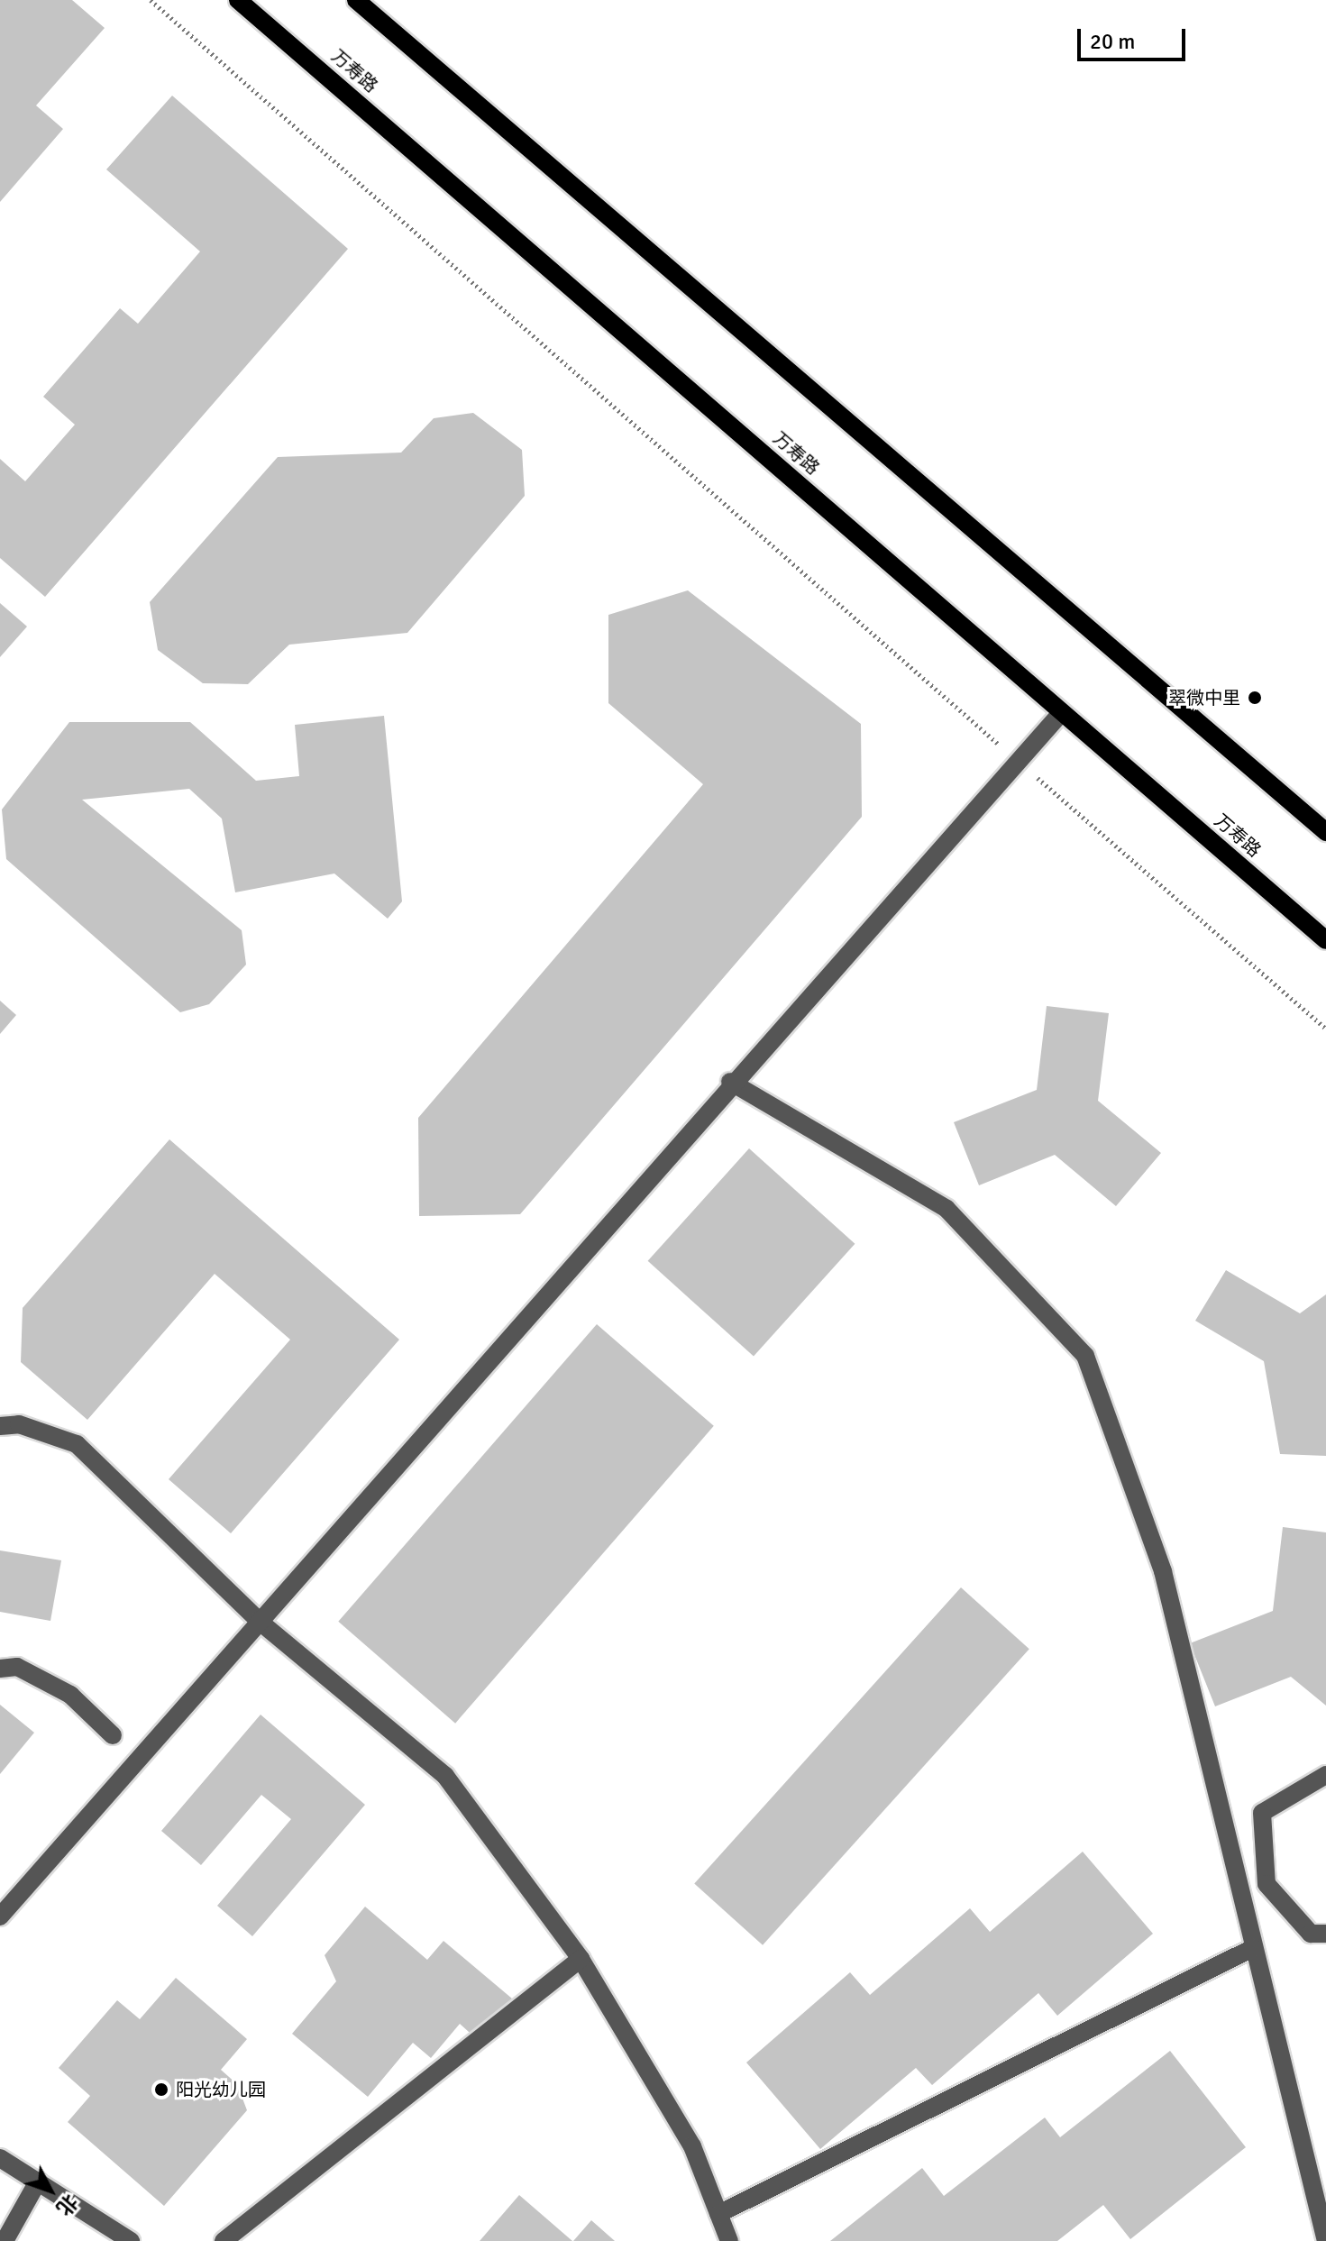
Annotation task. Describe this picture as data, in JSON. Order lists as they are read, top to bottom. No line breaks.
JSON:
{"streets":{"main road":["万寿路"]},"places":["翠微中里","阳光幼儿园"],"scale_bar":"20 m","north":"bottom right"}
